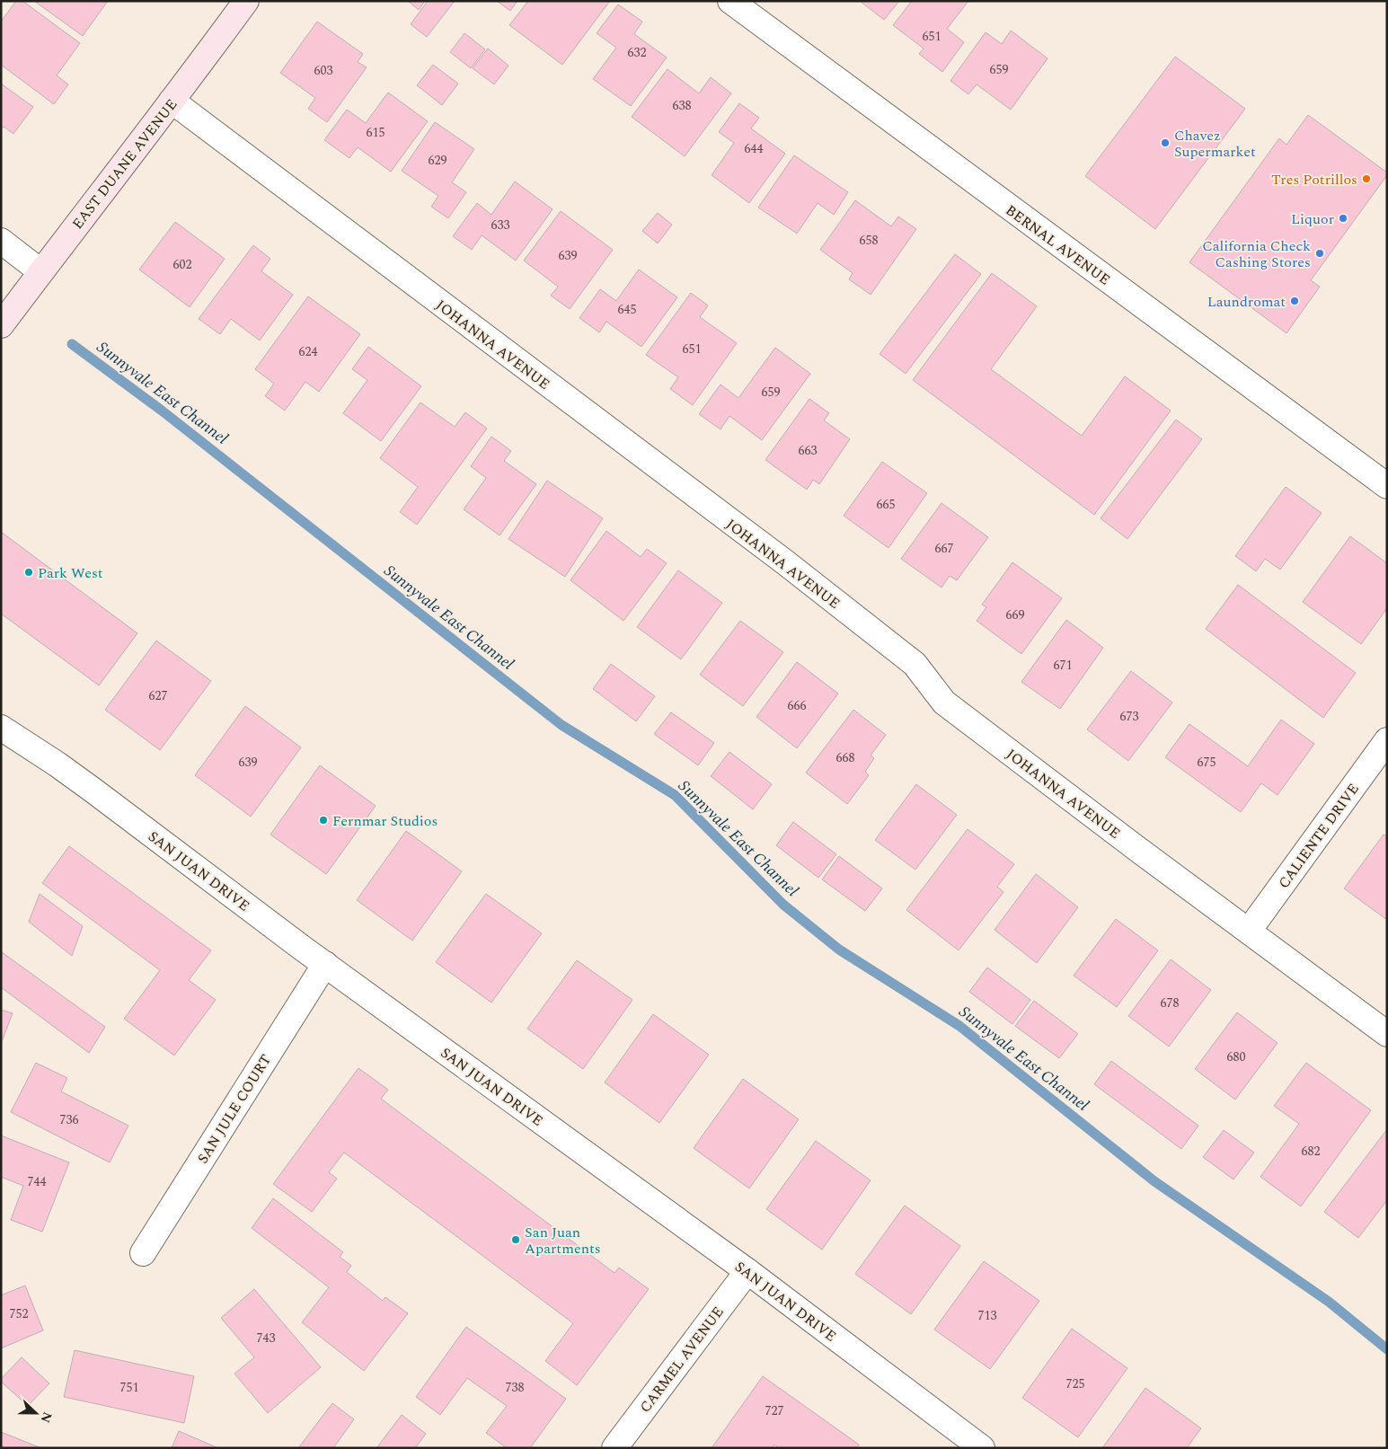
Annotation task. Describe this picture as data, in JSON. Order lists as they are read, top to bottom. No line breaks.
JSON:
{"streets":{"main road":["EAST DUANE AVENUE"],"street":["BERNAL AVENUE","JOHANNA AVENUE","CALIENTE DRIVE","SAN JUAN DRIVE","SAN JULE COURT","CARMEL AVENUE"]},"crossings":[["EAST DUANE AVENUE","JOHANNA AVENUE"],["JOHANNA AVENUE","CALIENTE DRIVE"],["SAN JUAN DRIVE","SAN JULE COURT"],["SAN JUAN DRIVE","CARMEL AVENUE"]],"water":["Sunnyvale East Channel"],"places":["Chavez Supermarket","Tres Potrillos","Liquor","California Check Cashing Stores","Laundromat","Park West","Fernmar Studios","San Juan Apartments"],"house_numbers":["651","632","659","603","638","615","644","629","633","658","639","602","645","651","624","659","663","665","667","669","671","627","666","673","668","639","675","678","680","736","682","744","752","713","743","725","751","738","727"],"north":"right"}
